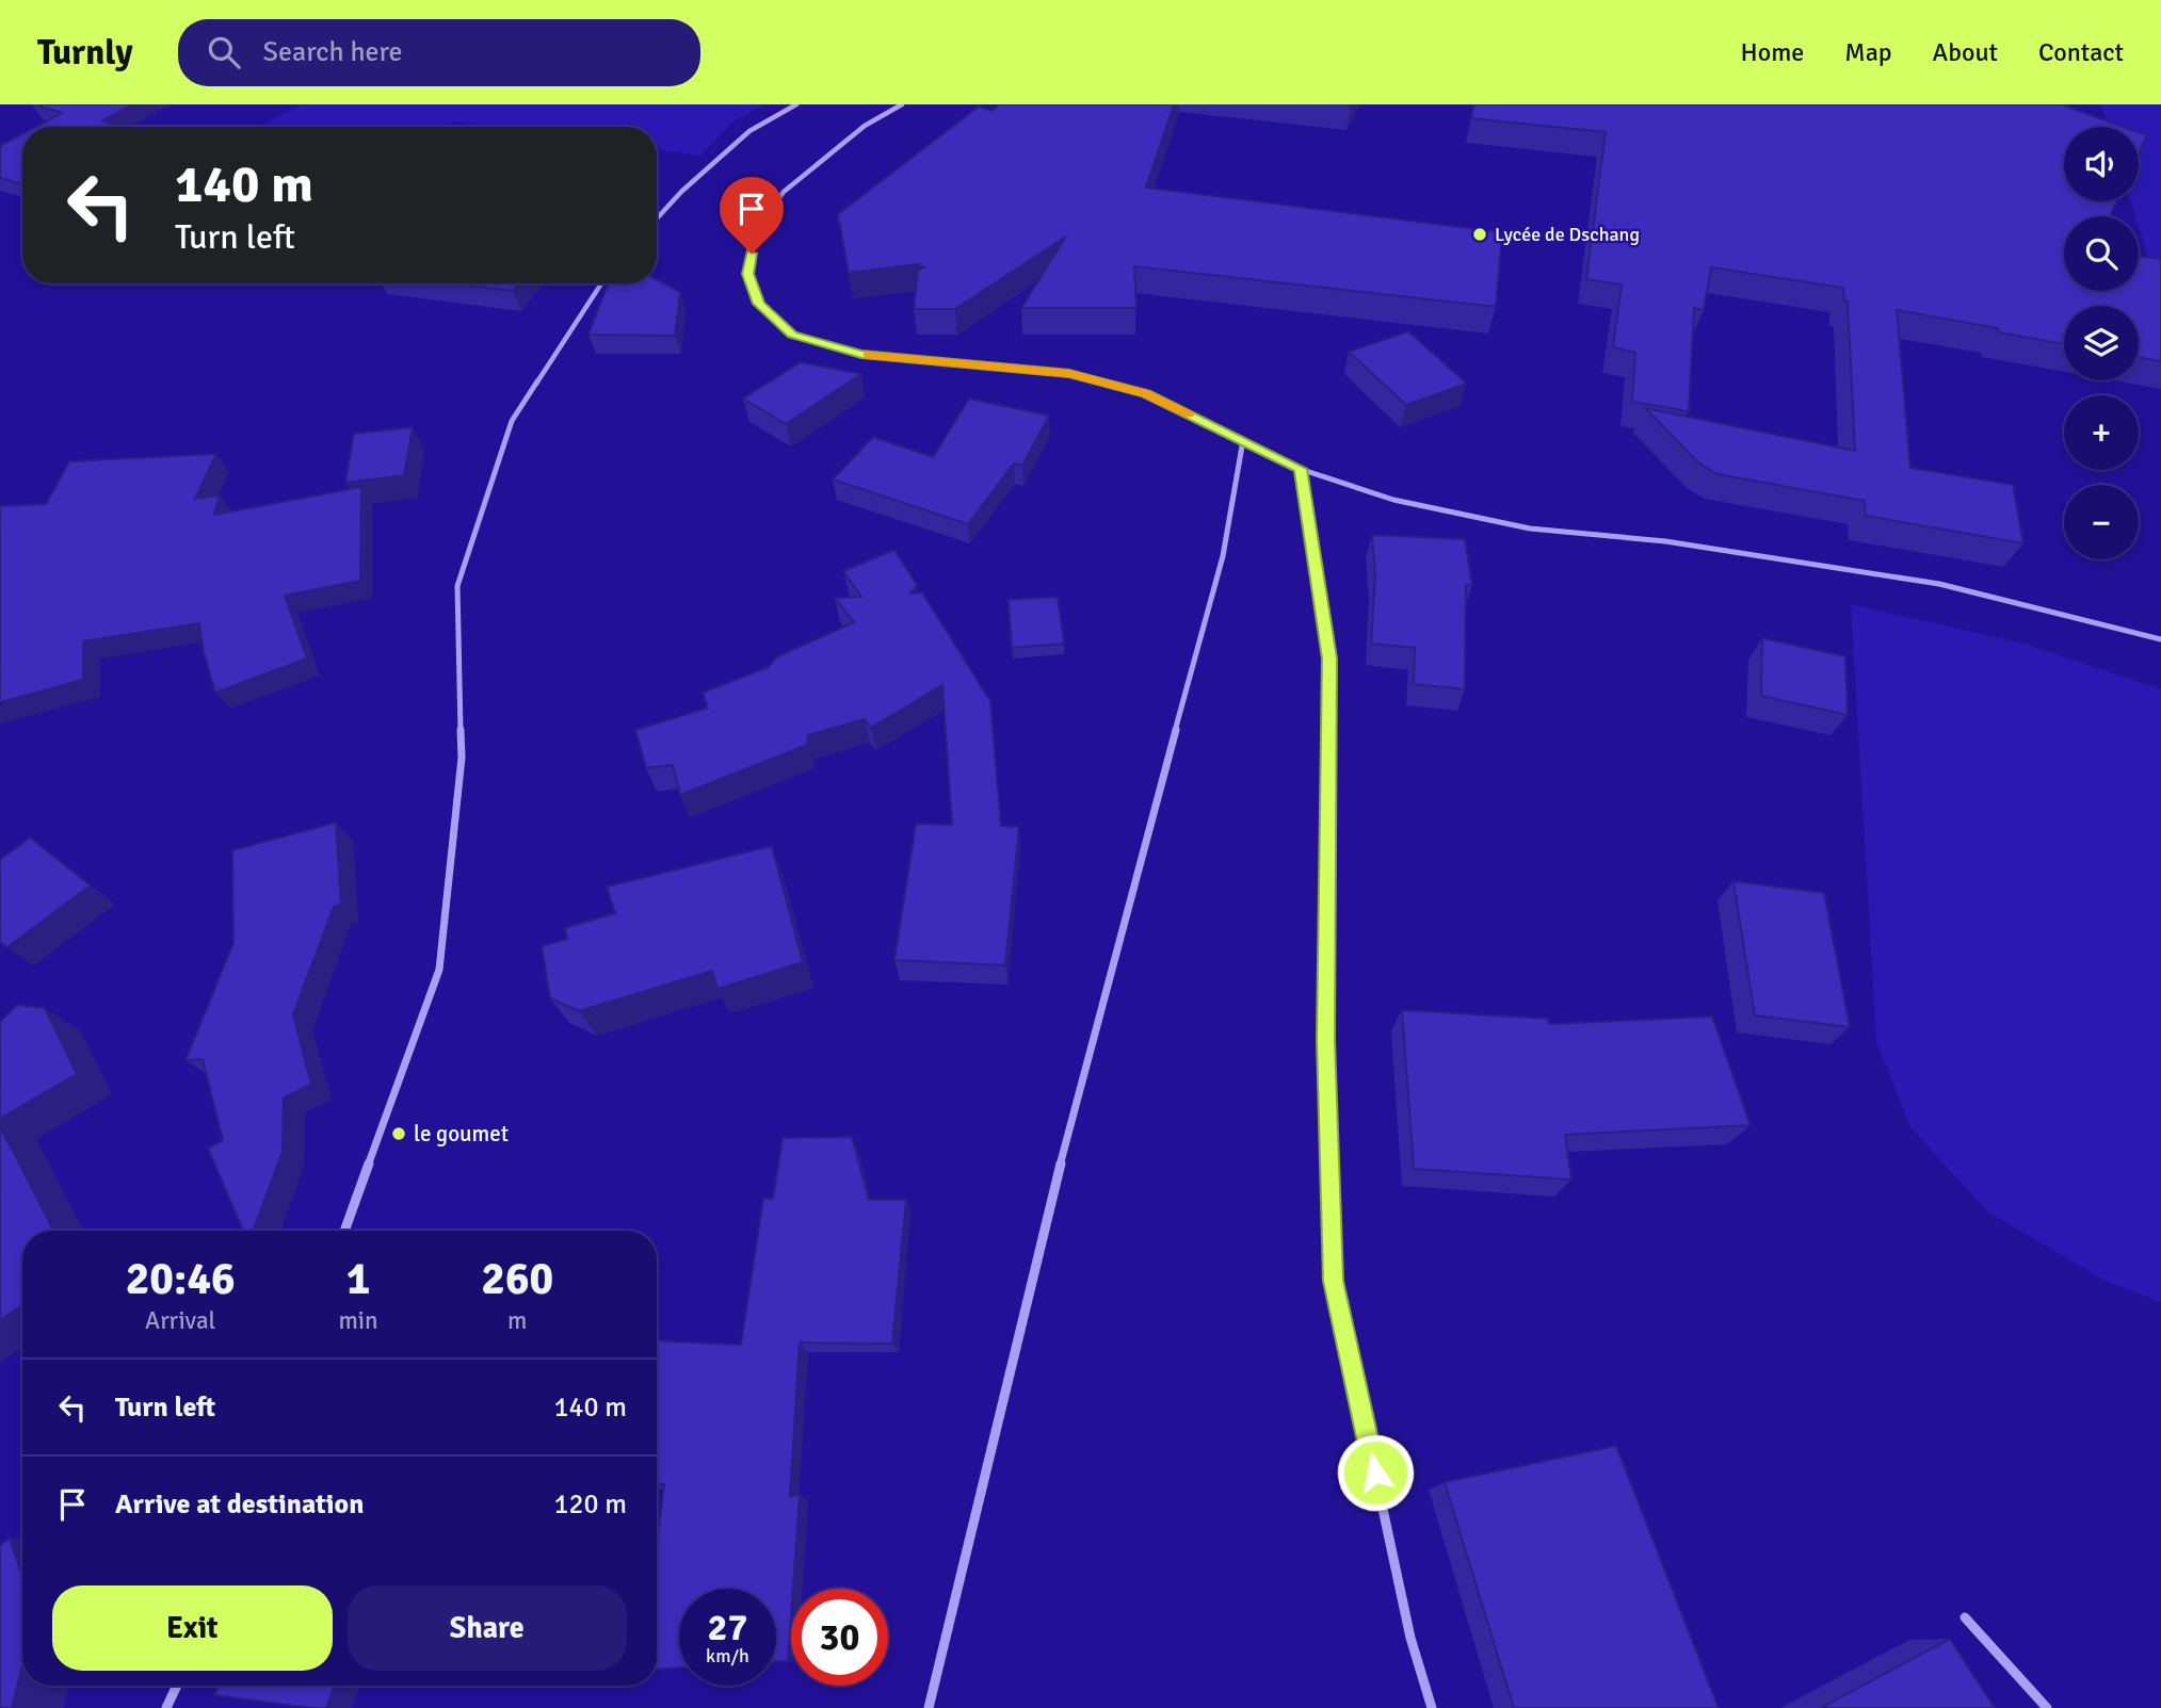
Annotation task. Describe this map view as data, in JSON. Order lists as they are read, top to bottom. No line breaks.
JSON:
{"places":["Lycée de Dschang","le goumet"],"page":{"header":"Turnly","search":"Search here","nav":["Home","Map","About","Contact"],"map_buttons":["+","−"],"turn":["140 m","Turn left"],"eta":["20:46","Arrival","1","min","260","m"],"list":[{"name":"Turn left","value":"140 m"},{"name":"Arrive at destination","value":"120 m"}],"buttons":["Exit","Share"],"speed":"27 km/h","limit":"30"}}
